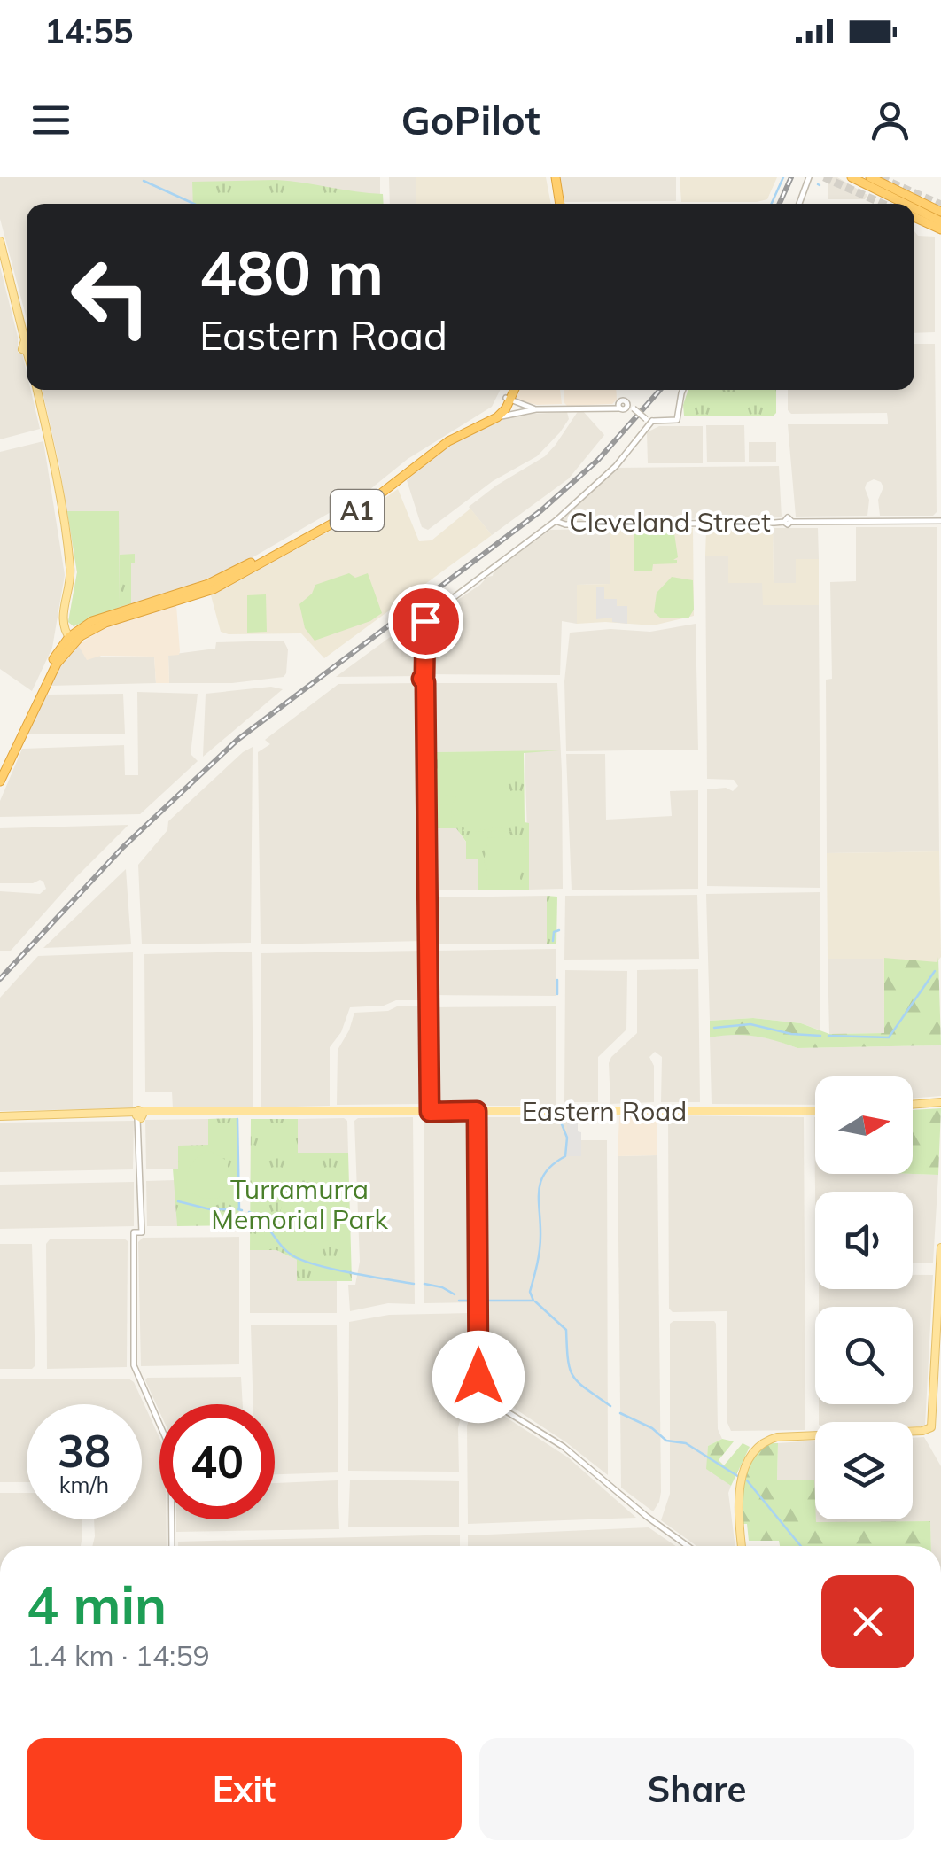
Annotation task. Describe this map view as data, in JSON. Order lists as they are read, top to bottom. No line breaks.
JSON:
{"streets":{"highway":["A1"],"main road":["Eastern Road"],"street":["Cleveland Street"]},"parks":["Turramurra Memorial Park"],"north":"right","page":{"status":"14:55","header":"GoPilot","turn":["480 m","Eastern Road"],"speed":"38 km/h","limit":"40","heading":["4 min","1.4 km · 14:59"],"buttons":["Exit","Share"]}}
